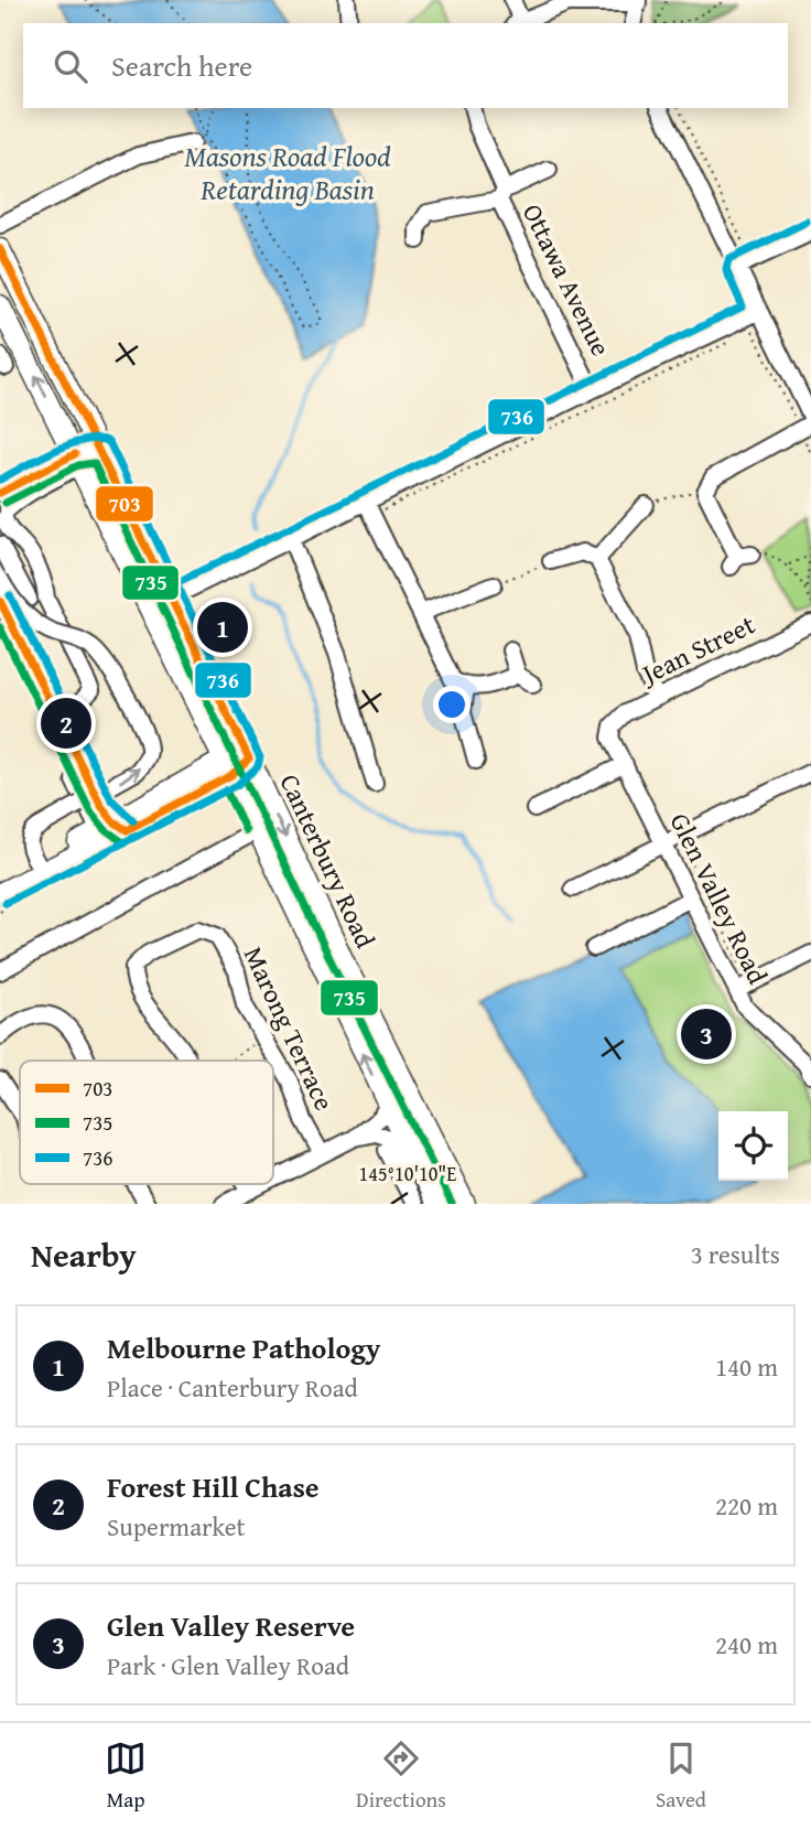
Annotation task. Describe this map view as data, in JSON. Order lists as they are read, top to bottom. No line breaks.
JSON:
{"streets":{"main road":["Canterbury Road"],"street":["Ottawa Avenue","Jean Street","Glen Valley Road","Marong Terrace"]},"crossings":[["Jean Street","Glen Valley Road"]],"water":["Masons Road Flood Retarding Basin"],"lines":["transit line 736","transit line 703","transit line 735"],"legend":["703","735","736"],"page":{"search":"Search here","pins":["1","2","3"],"heading":["Nearby","3 results"],"list":[{"mark":"1","name":"Melbourne Pathology","note":"Place · Canterbury Road","value":"140 m"},{"mark":"2","name":"Forest Hill Chase","note":"Supermarket","value":"220 m"},{"mark":"3","name":"Glen Valley Reserve","note":"Park · Glen Valley Road","value":"240 m"}],"nav":["Map","Directions","Saved"]},"coordinates":["145°10'10\"E"]}
